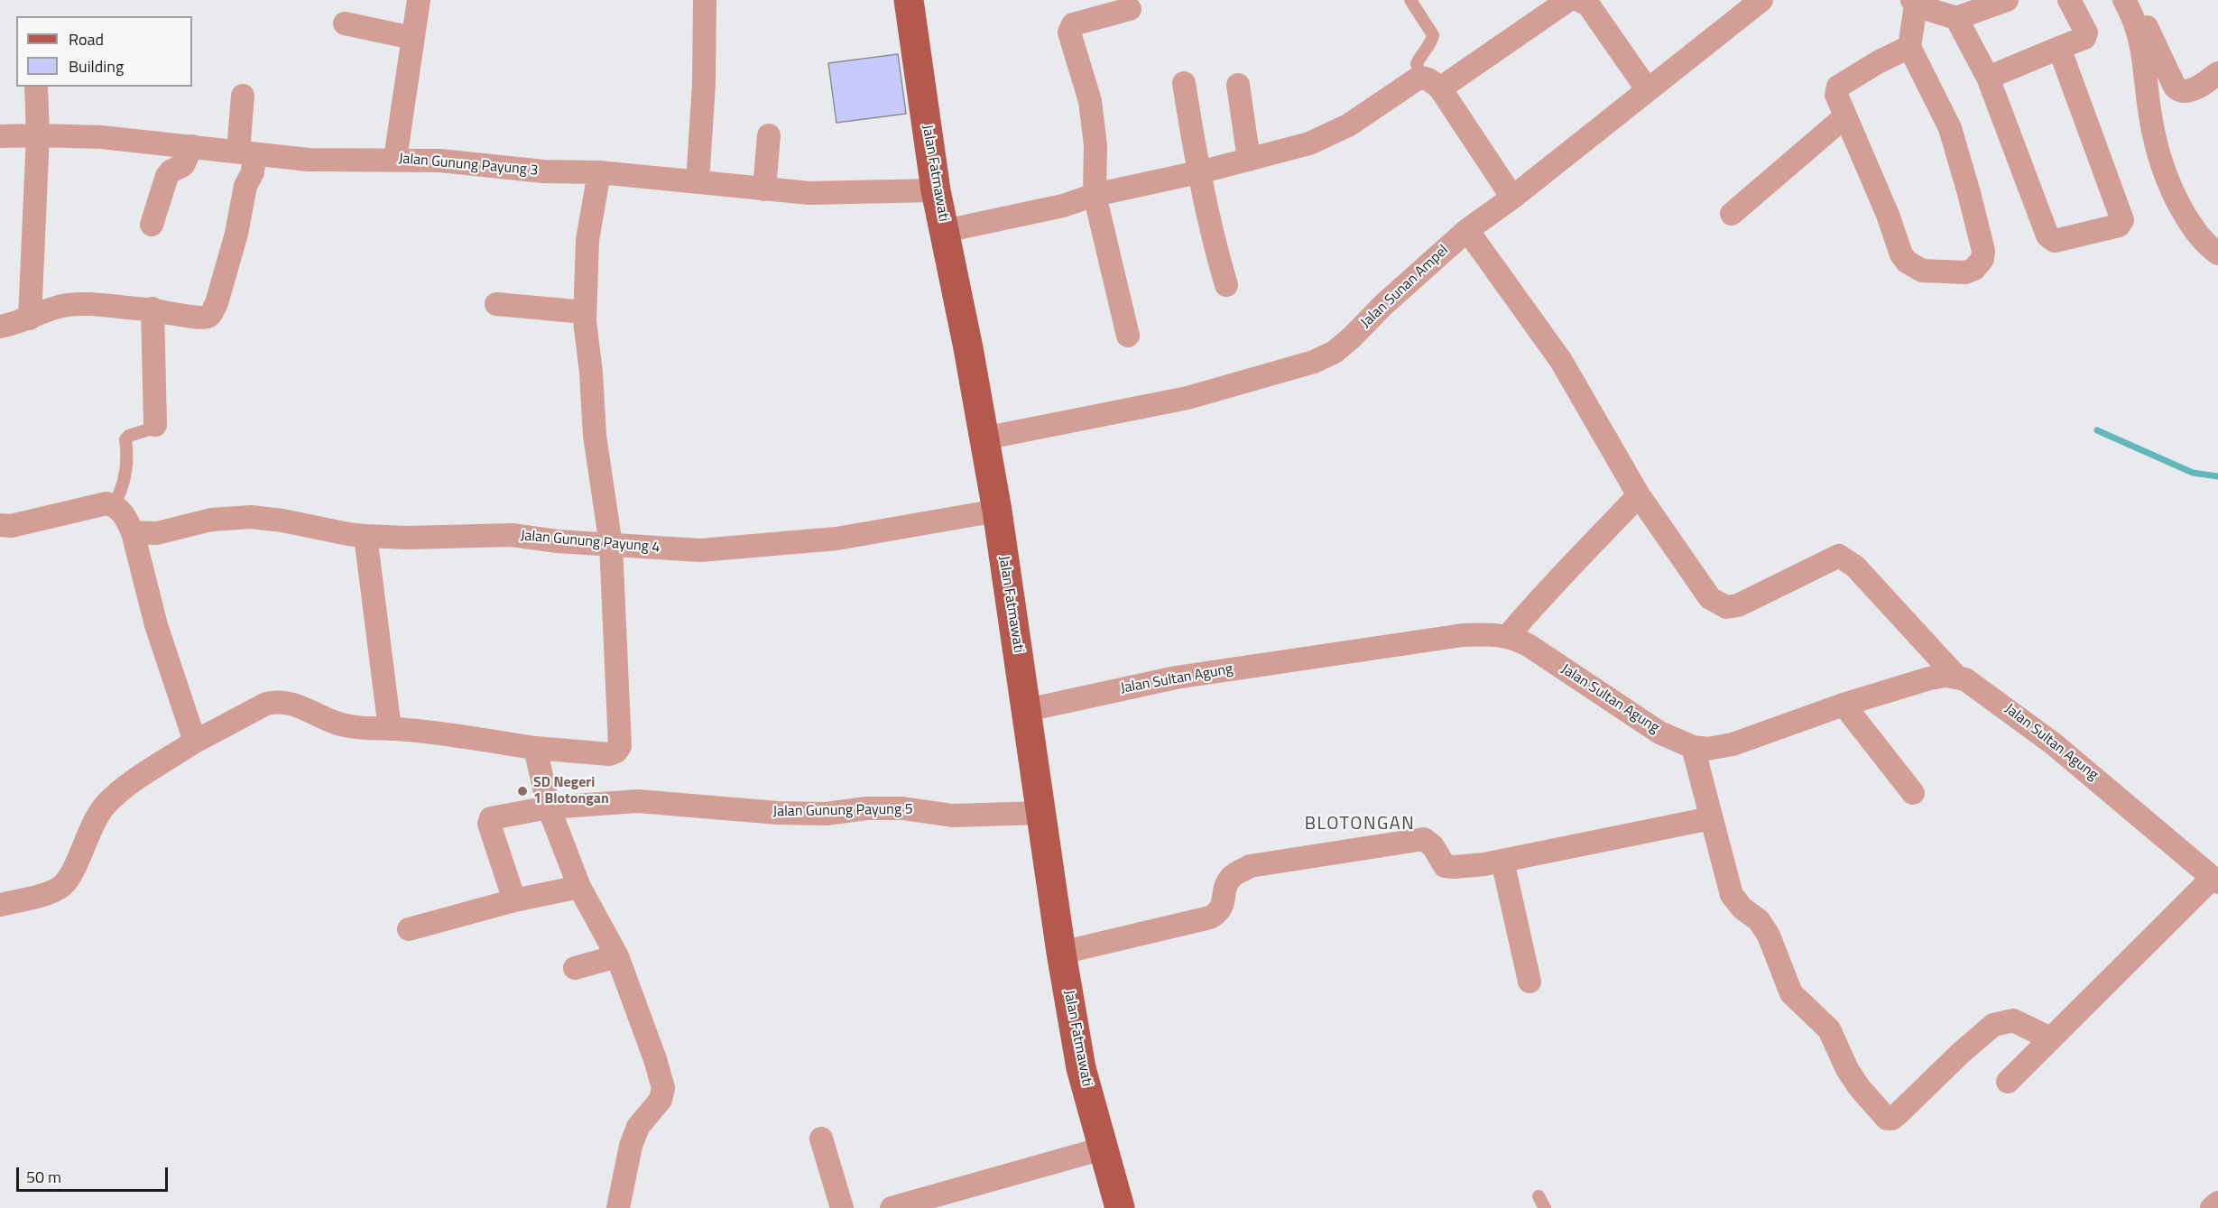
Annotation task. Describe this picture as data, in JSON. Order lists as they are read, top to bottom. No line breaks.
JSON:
{"streets":{"main road":["Jalan Fatmawati"],"street":["Jalan Gunung Payung 3","Jalan Sunan Ampel","Jalan Gunung Payung 4","Jalan Sultan Agung","Jalan Gunung Payung 5"]},"crossings":[["Jalan Gunung Payung 3","Jalan Fatmawati"],["Jalan Fatmawati","Jalan Sunan Ampel"],["Jalan Fatmawati","Jalan Gunung Payung 4"],["Jalan Fatmawati","Jalan Sultan Agung"],["Jalan Fatmawati","Jalan Gunung Payung 5"]],"districts":["BLOTONGAN"],"places":["SD Negeri 1 Blotongan"],"legend":["Road","Building"],"scale_bar":"50 m"}
